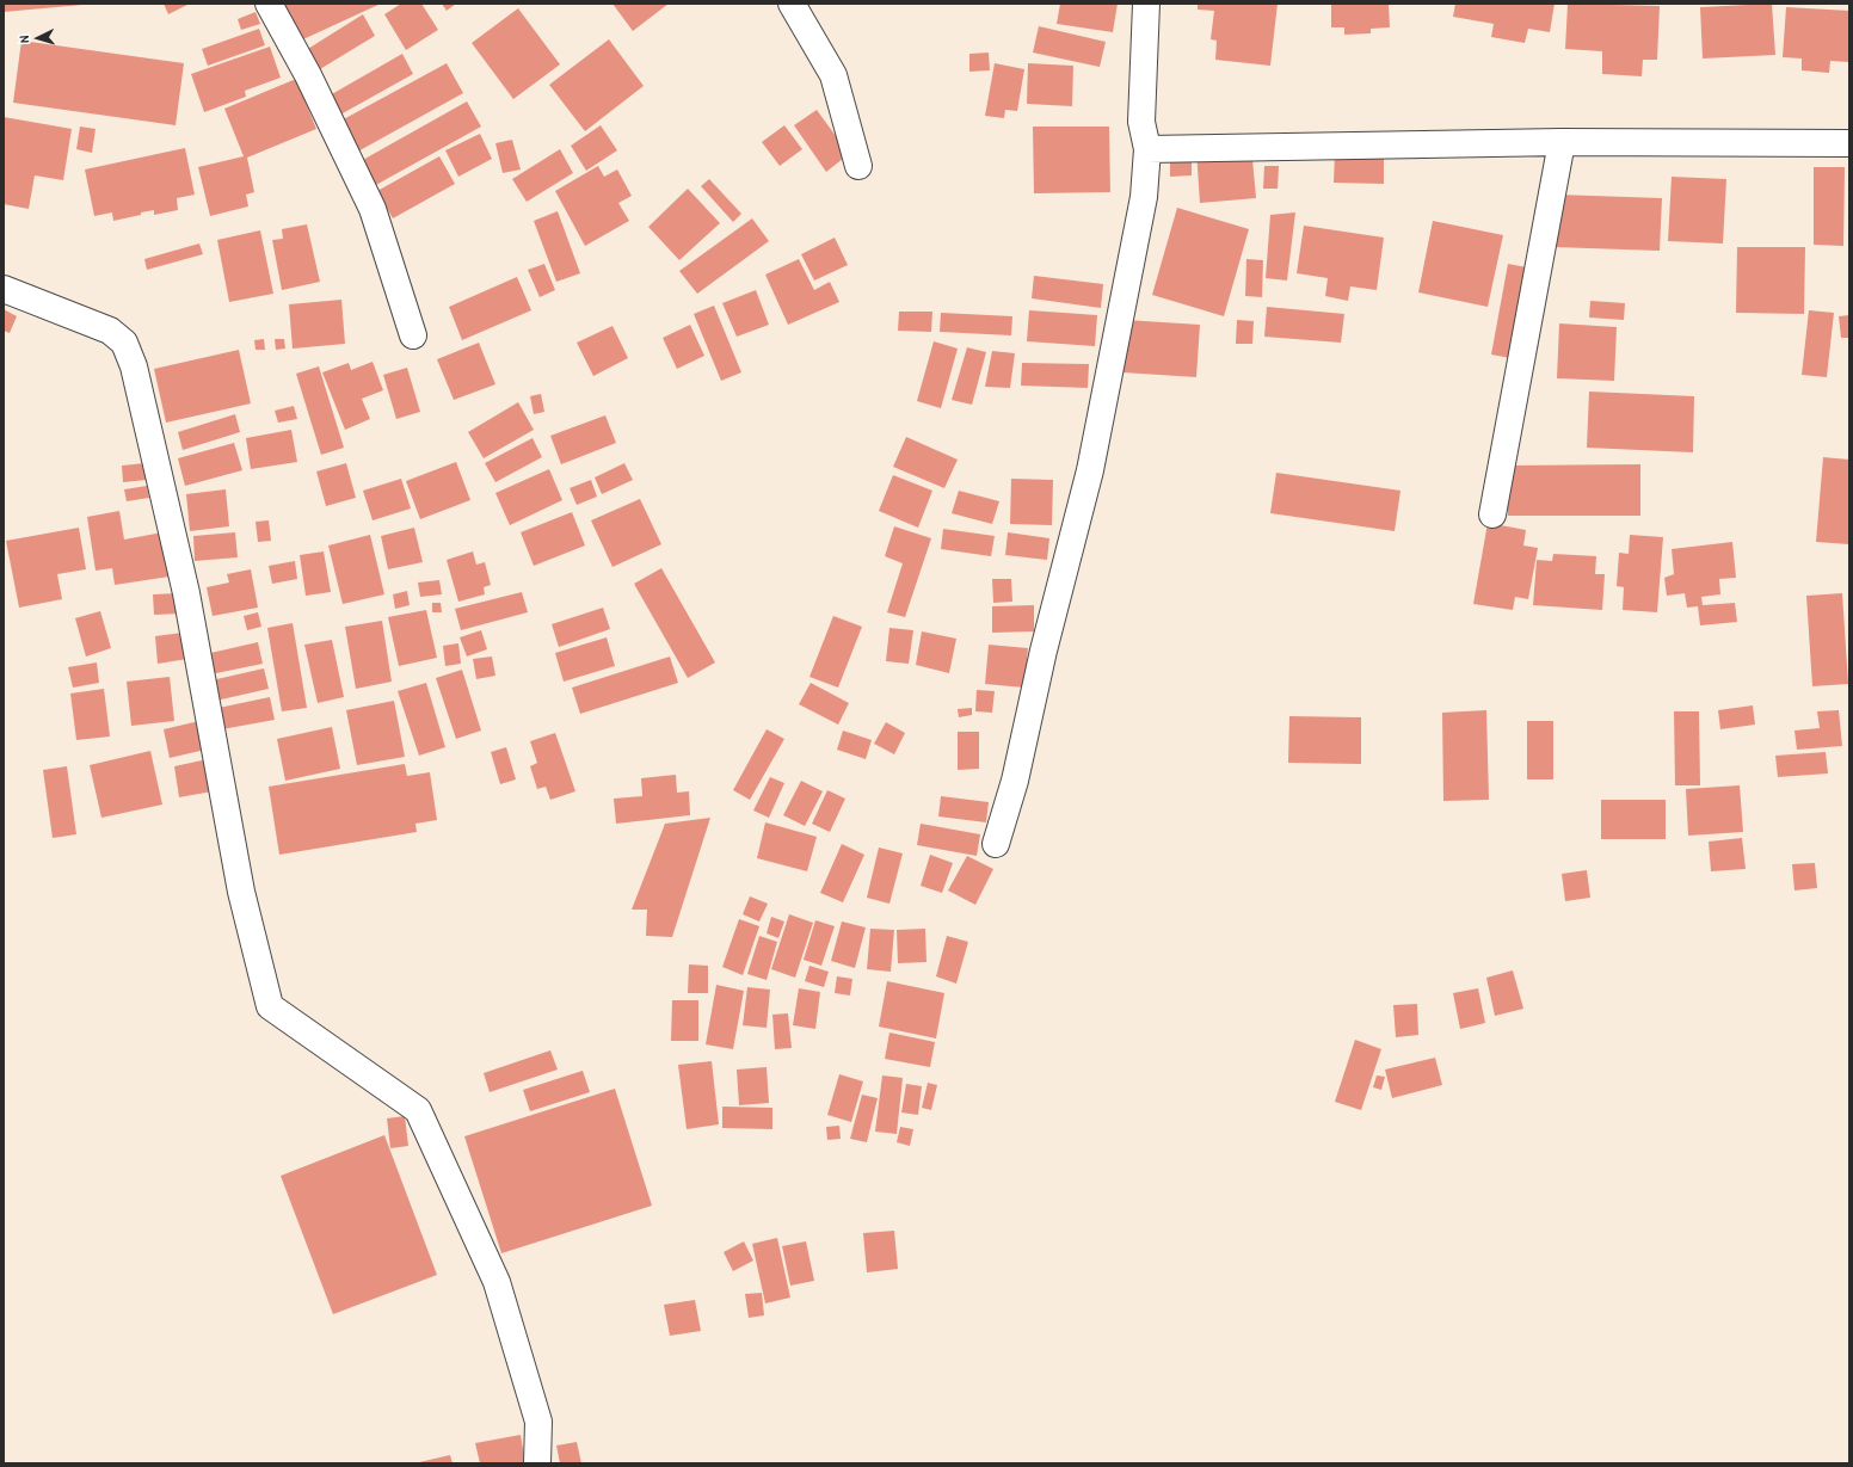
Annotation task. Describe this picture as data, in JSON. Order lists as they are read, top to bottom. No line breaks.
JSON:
{"north":"left"}
